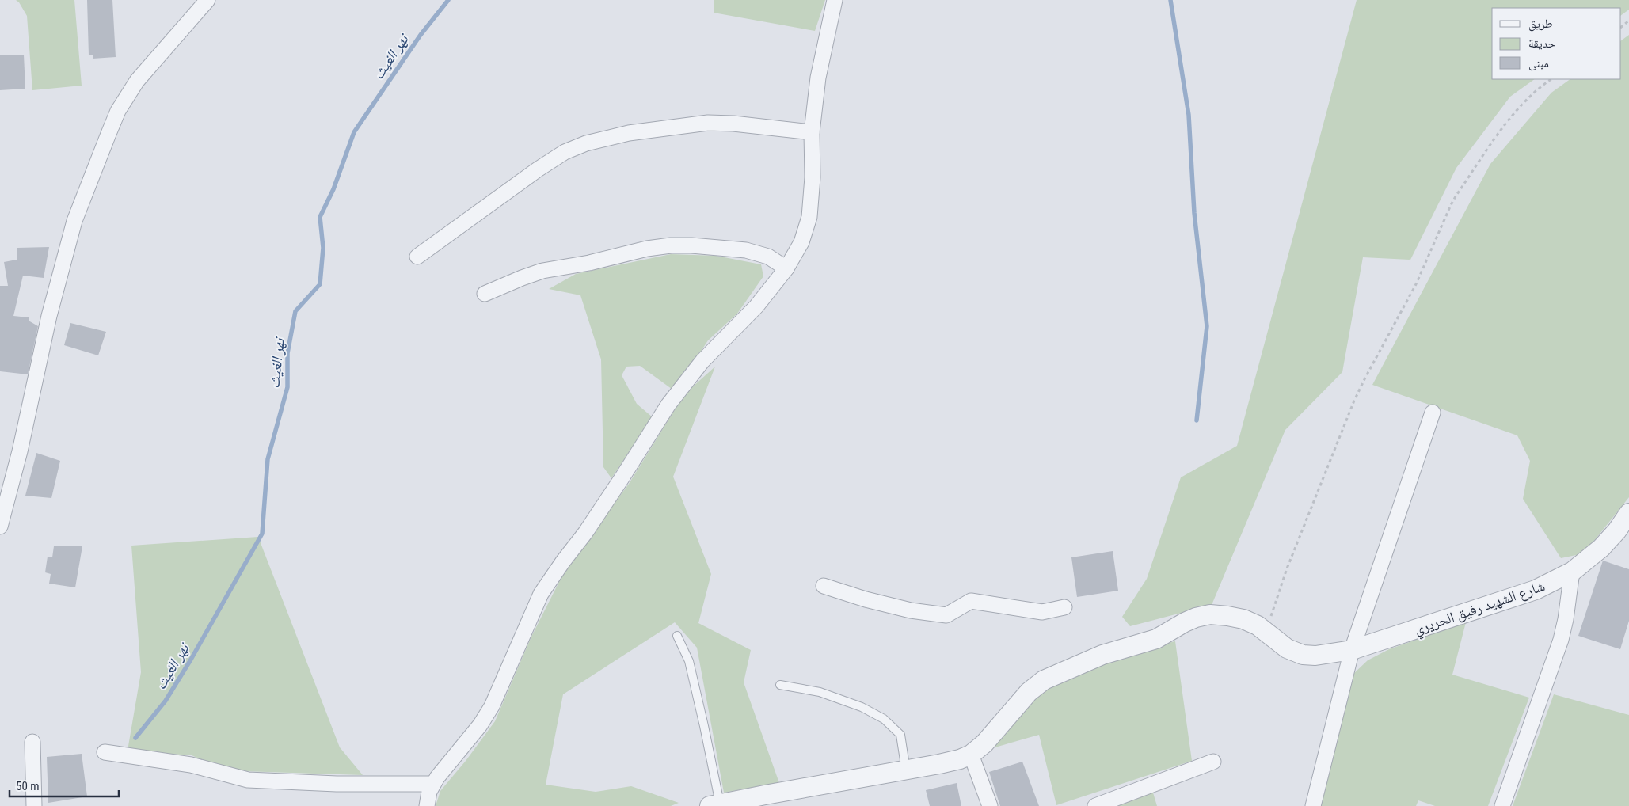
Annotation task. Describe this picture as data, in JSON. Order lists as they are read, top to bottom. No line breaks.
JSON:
{"streets":{"street":["شارع الشهيد رفيق الحريري"]},"water":["نهر الغيث"],"legend":["طريق","حديقة","مبنى"],"scale_bar":"50 m"}
